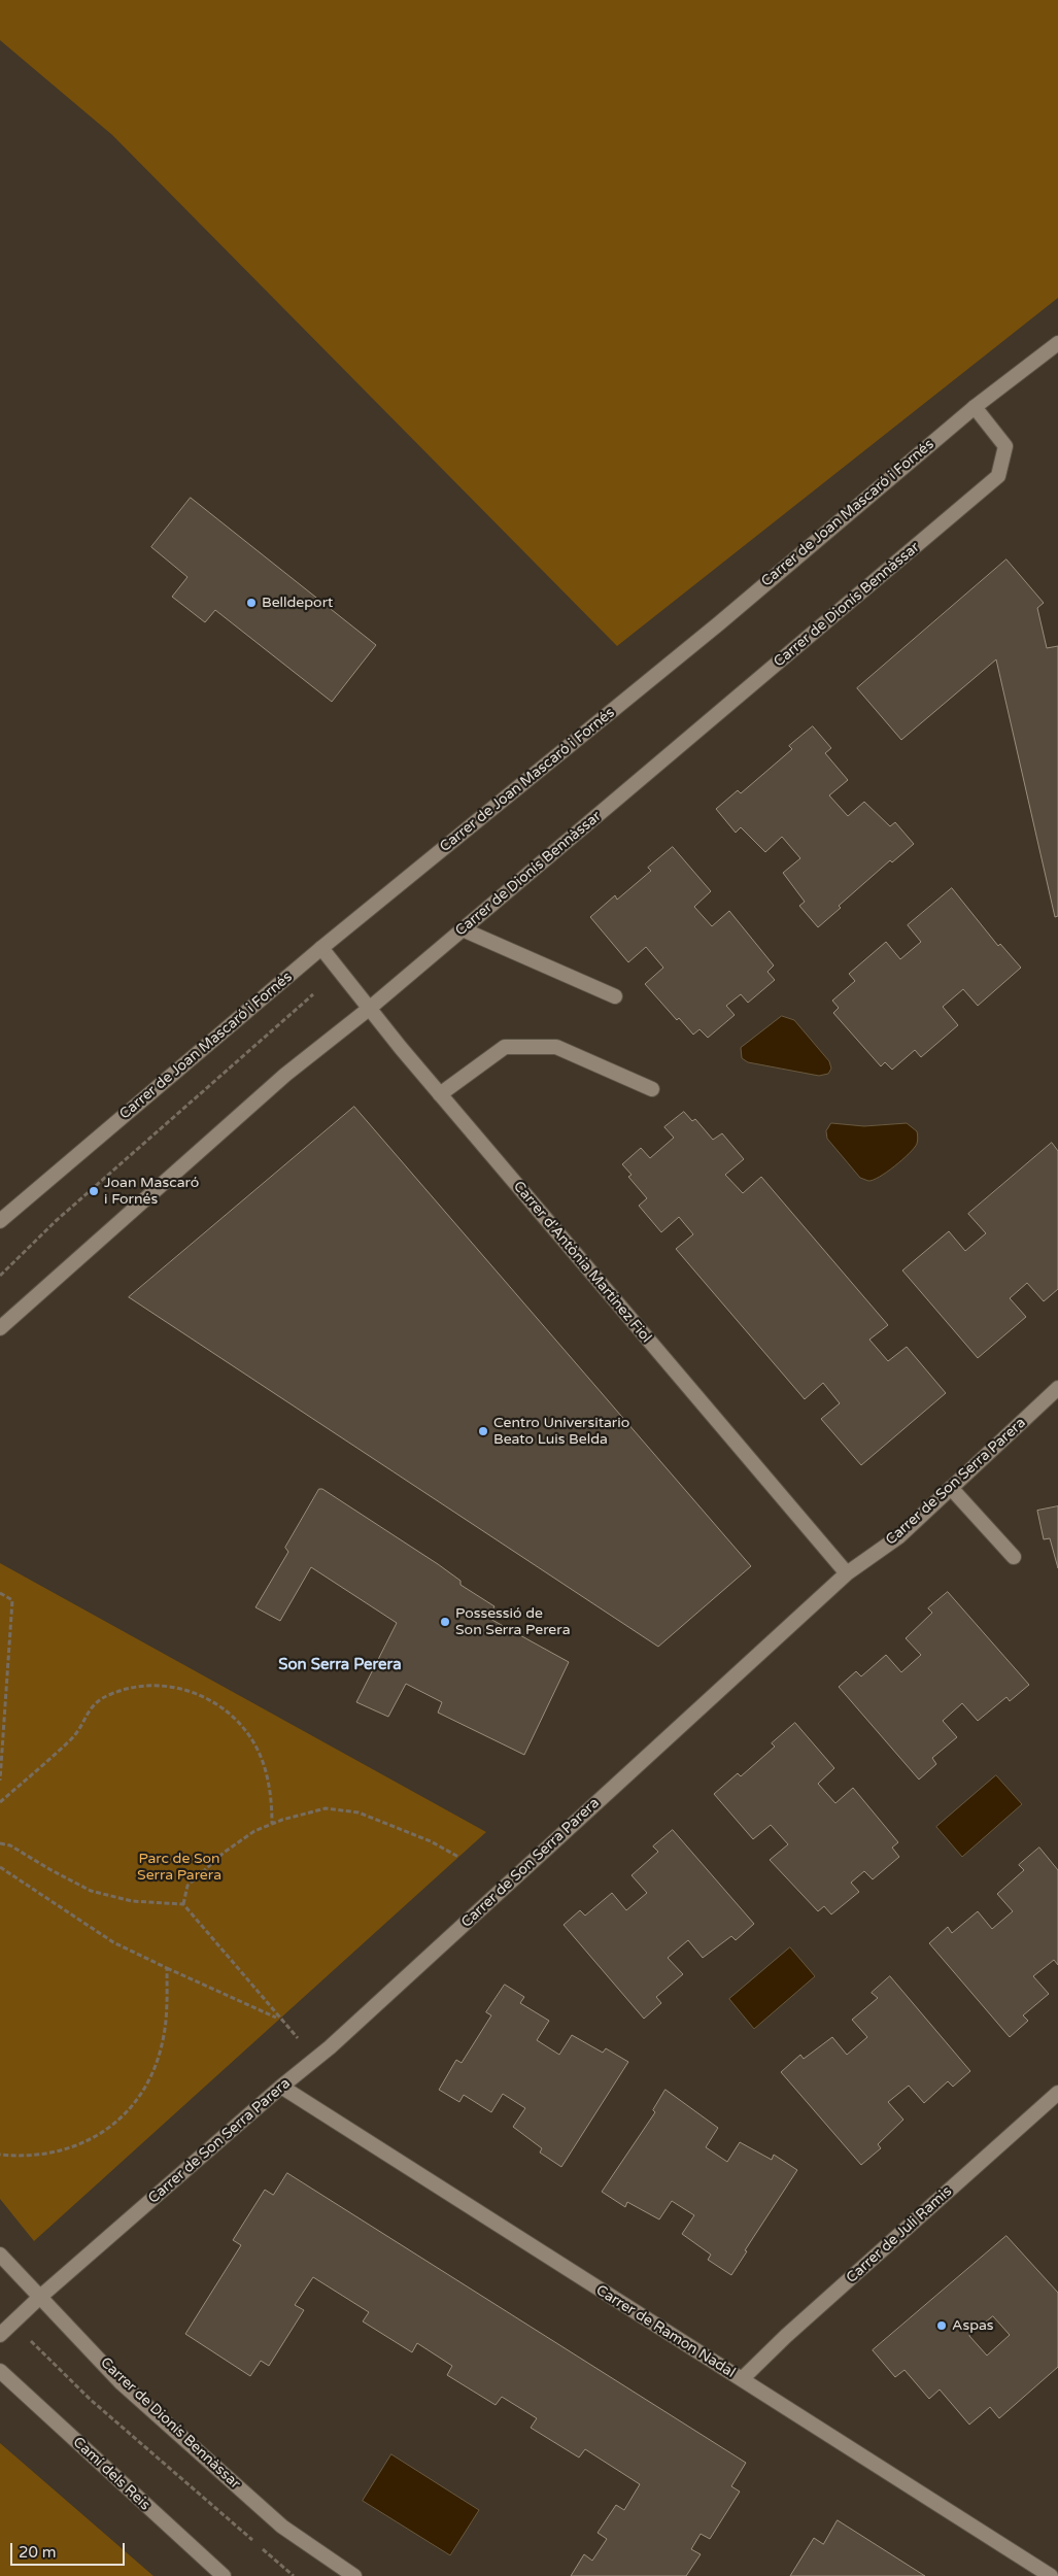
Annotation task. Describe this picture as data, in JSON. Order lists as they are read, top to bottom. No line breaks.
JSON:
{"streets":{"street":["Carrer de Joan Mascaró i Fornés","Carrer de Dionís Bennàssar","Carrer d'Antònia Martínez Fiol","Carrer de Son Serra Parera","Carrer de Juli Ramis","Carrer de Ramon Nadal","Camí dels Reis"]},"crossings":[["Carrer de Joan Mascaró i Fornés","Carrer de Dionís Bennàssar"],["Carrer de Joan Mascaró i Fornés","Carrer d'Antònia Martínez Fiol"],["Carrer de Dionís Bennàssar","Carrer d'Antònia Martínez Fiol"],["Carrer de Dionís Bennàssar","Carrer de Son Serra Parera"],["Carrer d'Antònia Martínez Fiol","Carrer de Son Serra Parera"],["Carrer de Son Serra Parera","Carrer de Ramon Nadal"],["Carrer de Juli Ramis","Carrer de Ramon Nadal"]],"districts":["Son Serra Perera"],"parks":["Parc de Son Serra Parera"],"places":["Belldeport","Joan Mascaró i Fornés","Centro Universitario Beato Luis Belda","Possessió de Son Serra Perera","Aspas"],"scale_bar":"20 m"}
